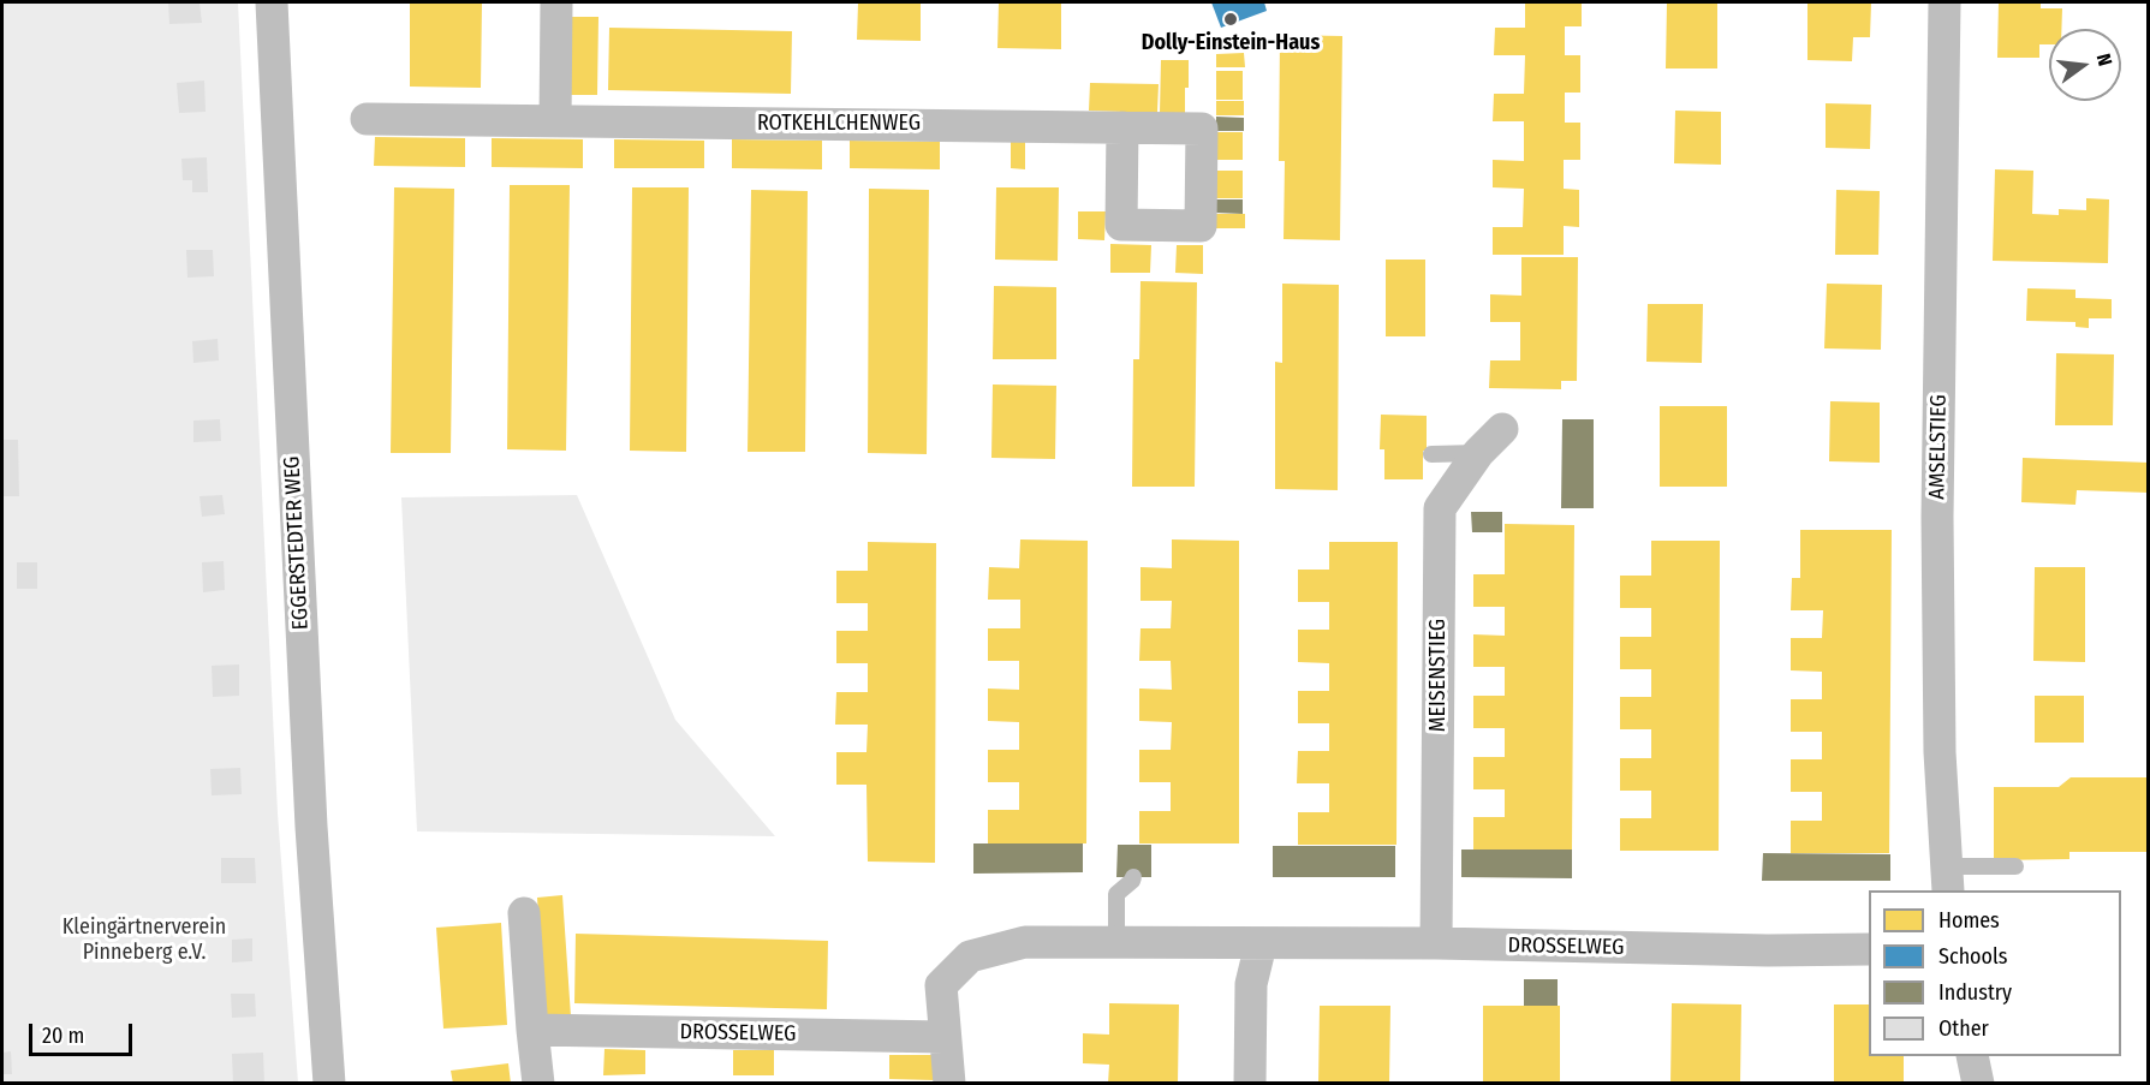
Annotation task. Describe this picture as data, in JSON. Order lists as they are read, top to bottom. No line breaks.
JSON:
{"streets":{"street":["ROTKEHLCHENWEG","AMSELSTIEG","EGGERSTEDTER WEG","MEISENSTIEG","DROSSELWEG"]},"crossings":[["MEISENSTIEG","DROSSELWEG"]],"parks":["Kleingärtnerverein Pinneberg e.V."],"places":["Dolly-Einstein-Haus"],"legend":["Homes","Schools","Industry","Other"],"scale_bar":"20 m","north":"right"}
